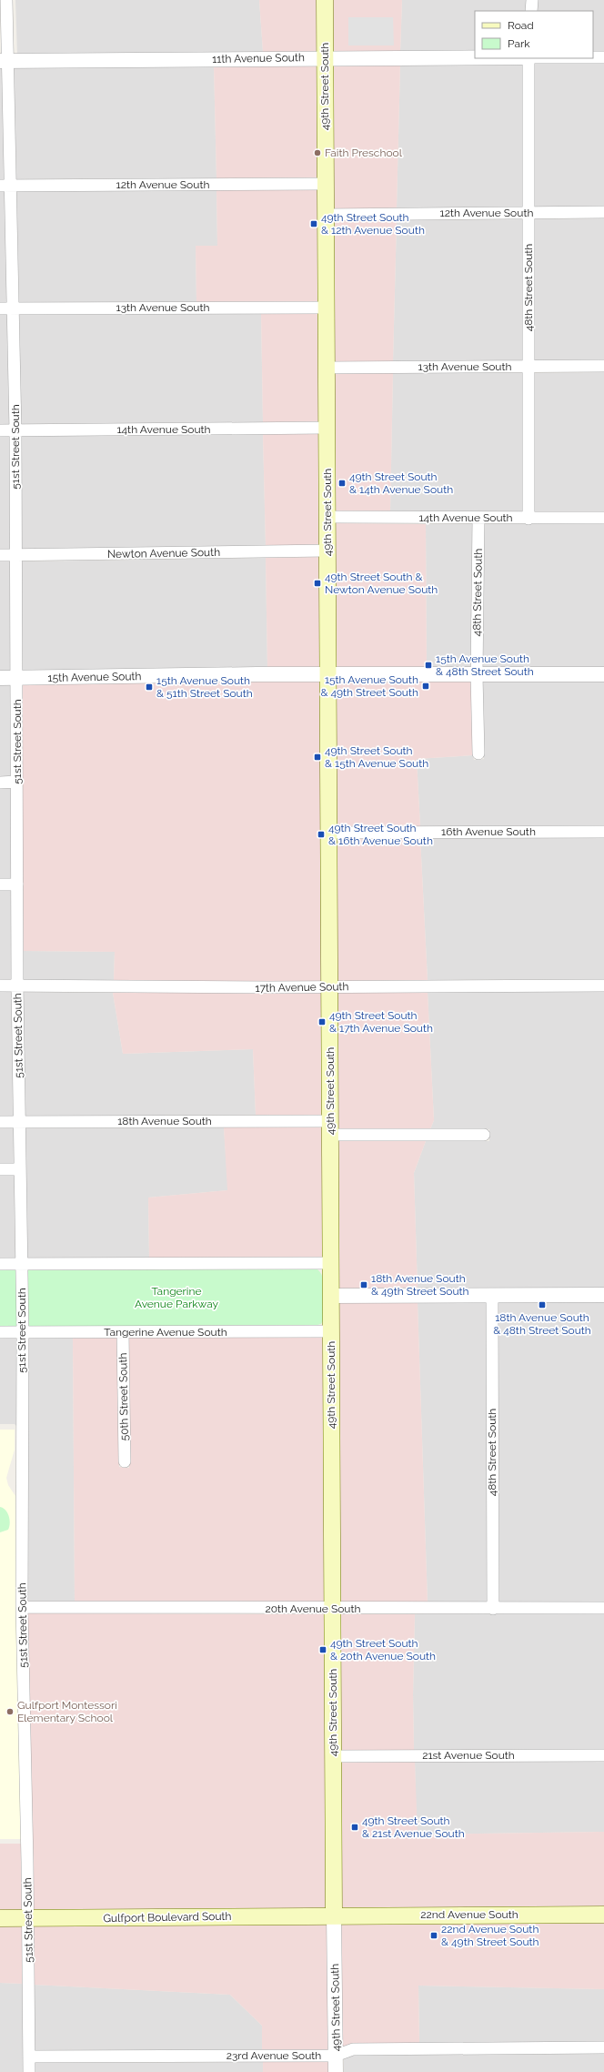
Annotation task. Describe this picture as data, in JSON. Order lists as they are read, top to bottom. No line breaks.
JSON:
{"streets":{"main road":["49th Street South","22nd Avenue South","Gulfport Boulevard South"],"street":["11th Avenue South","12th Avenue South","48th Street South","13th Avenue South","14th Avenue South","51st Street South","Newton Avenue South","15th Avenue South","16th Avenue South","17th Avenue South","18th Avenue South","Tangerine Avenue South","50th Street South","20th Avenue South","21st Avenue South","23rd Avenue South"]},"crossings":[["11th Avenue South","49th Street South"],["11th Avenue South","51st Street South"],["49th Street South","12th Avenue South"],["49th Street South","13th Avenue South"],["49th Street South","14th Avenue South"],["49th Street South","Newton Avenue South"],["49th Street South","15th Avenue South"],["49th Street South","16th Avenue South"],["49th Street South","17th Avenue South"],["49th Street South","18th Avenue South"],["49th Street South","Tangerine Avenue South"],["49th Street South","20th Avenue South"],["49th Street South","21st Avenue South"],["49th Street South","22nd Avenue South"],["49th Street South","Gulfport Boulevard South"],["49th Street South","23rd Avenue South"],["12th Avenue South","48th Street South"],["12th Avenue South","51st Street South"],["48th Street South","13th Avenue South"],["48th Street South","14th Avenue South"],["48th Street South","15th Avenue South"],["48th Street South","20th Avenue South"],["13th Avenue South","51st Street South"],["14th Avenue South","51st Street South"],["51st Street South","Newton Avenue South"],["51st Street South","15th Avenue South"],["51st Street South","17th Avenue South"],["51st Street South","18th Avenue South"],["51st Street South","Tangerine Avenue South"],["51st Street South","20th Avenue South"],["51st Street South","Gulfport Boulevard South"],["51st Street South","23rd Avenue South"],["Tangerine Avenue South","50th Street South"],["22nd Avenue South","Gulfport Boulevard South"]],"parks":["Tangerine Avenue Parkway"],"places":{"other":["Faith Preschool","Gulfport Montessori Elementary School"],"transit":["49th Street South & 12th Avenue South","49th Street South & 14th Avenue South","49th Street South & Newton Avenue South","15th Avenue South & 48th Street South","15th Avenue South & 49th Street South","15th Avenue South & 51th Street South","49th Street South & 15th Avenue South","49th Street South & 16th Avenue South","49th Street South & 17th Avenue South","18th Avenue South & 49th Street South","18th Avenue South & 48th Street South","49th Street South & 20th Avenue South","49th Street South & 21st Avenue South","22nd Avenue South & 49th Street South"]},"legend":["Road","Park"]}
